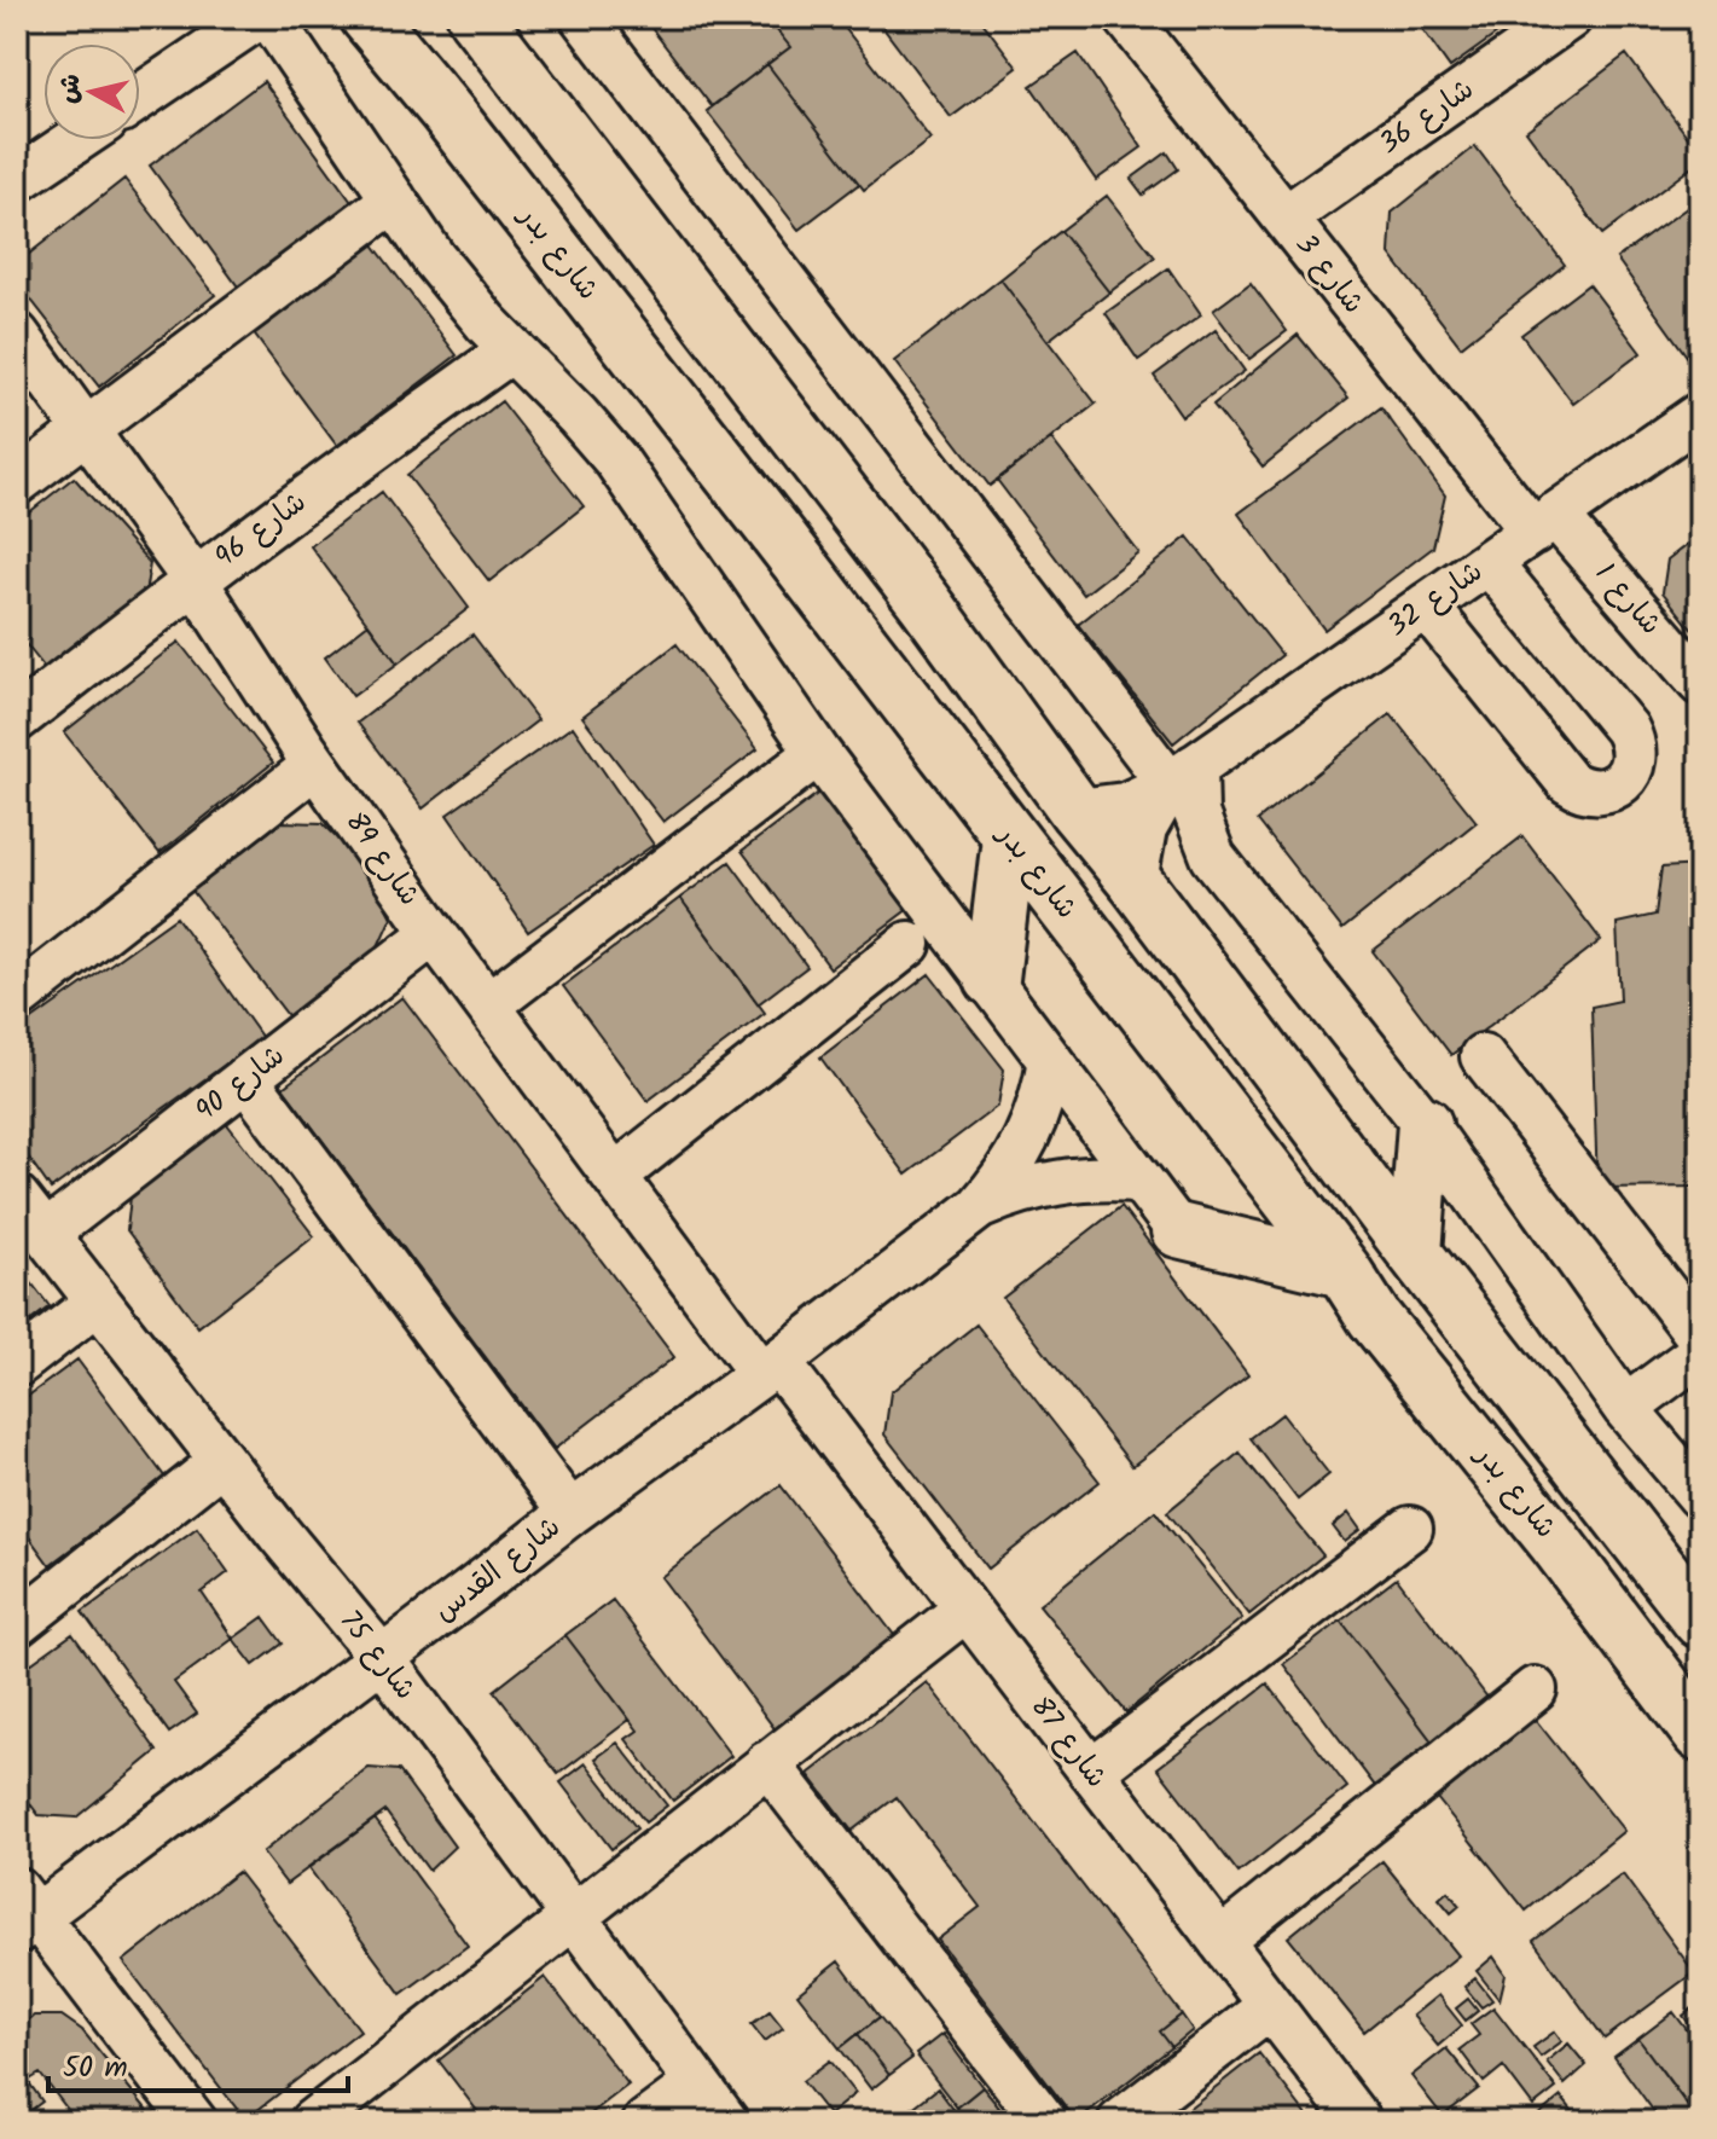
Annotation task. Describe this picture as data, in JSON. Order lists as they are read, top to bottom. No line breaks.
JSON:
{"streets":{"main road":["شارع بدر"],"street":["شارع 36","شارع 3","شارع 96","شارع 32","شارع 1","شارع 89","شارع 90","شارع القدس","شارع 75","شارع 87"]},"crossings":[["شارع 36","شارع 3"],["شارع 3","شارع 32"],["شارع 3","شارع 1"],["شارع 96","شارع 89"],["شارع 32","شارع 1"],["شارع 89","شارع 90"],["شارع 89","شارع القدس"],["شارع 89","شارع 87"],["شارع 90","شارع 75"],["شارع القدس","شارع 75"],["شارع القدس","شارع 87"]],"scale_bar":"50 m","north":"left"}
